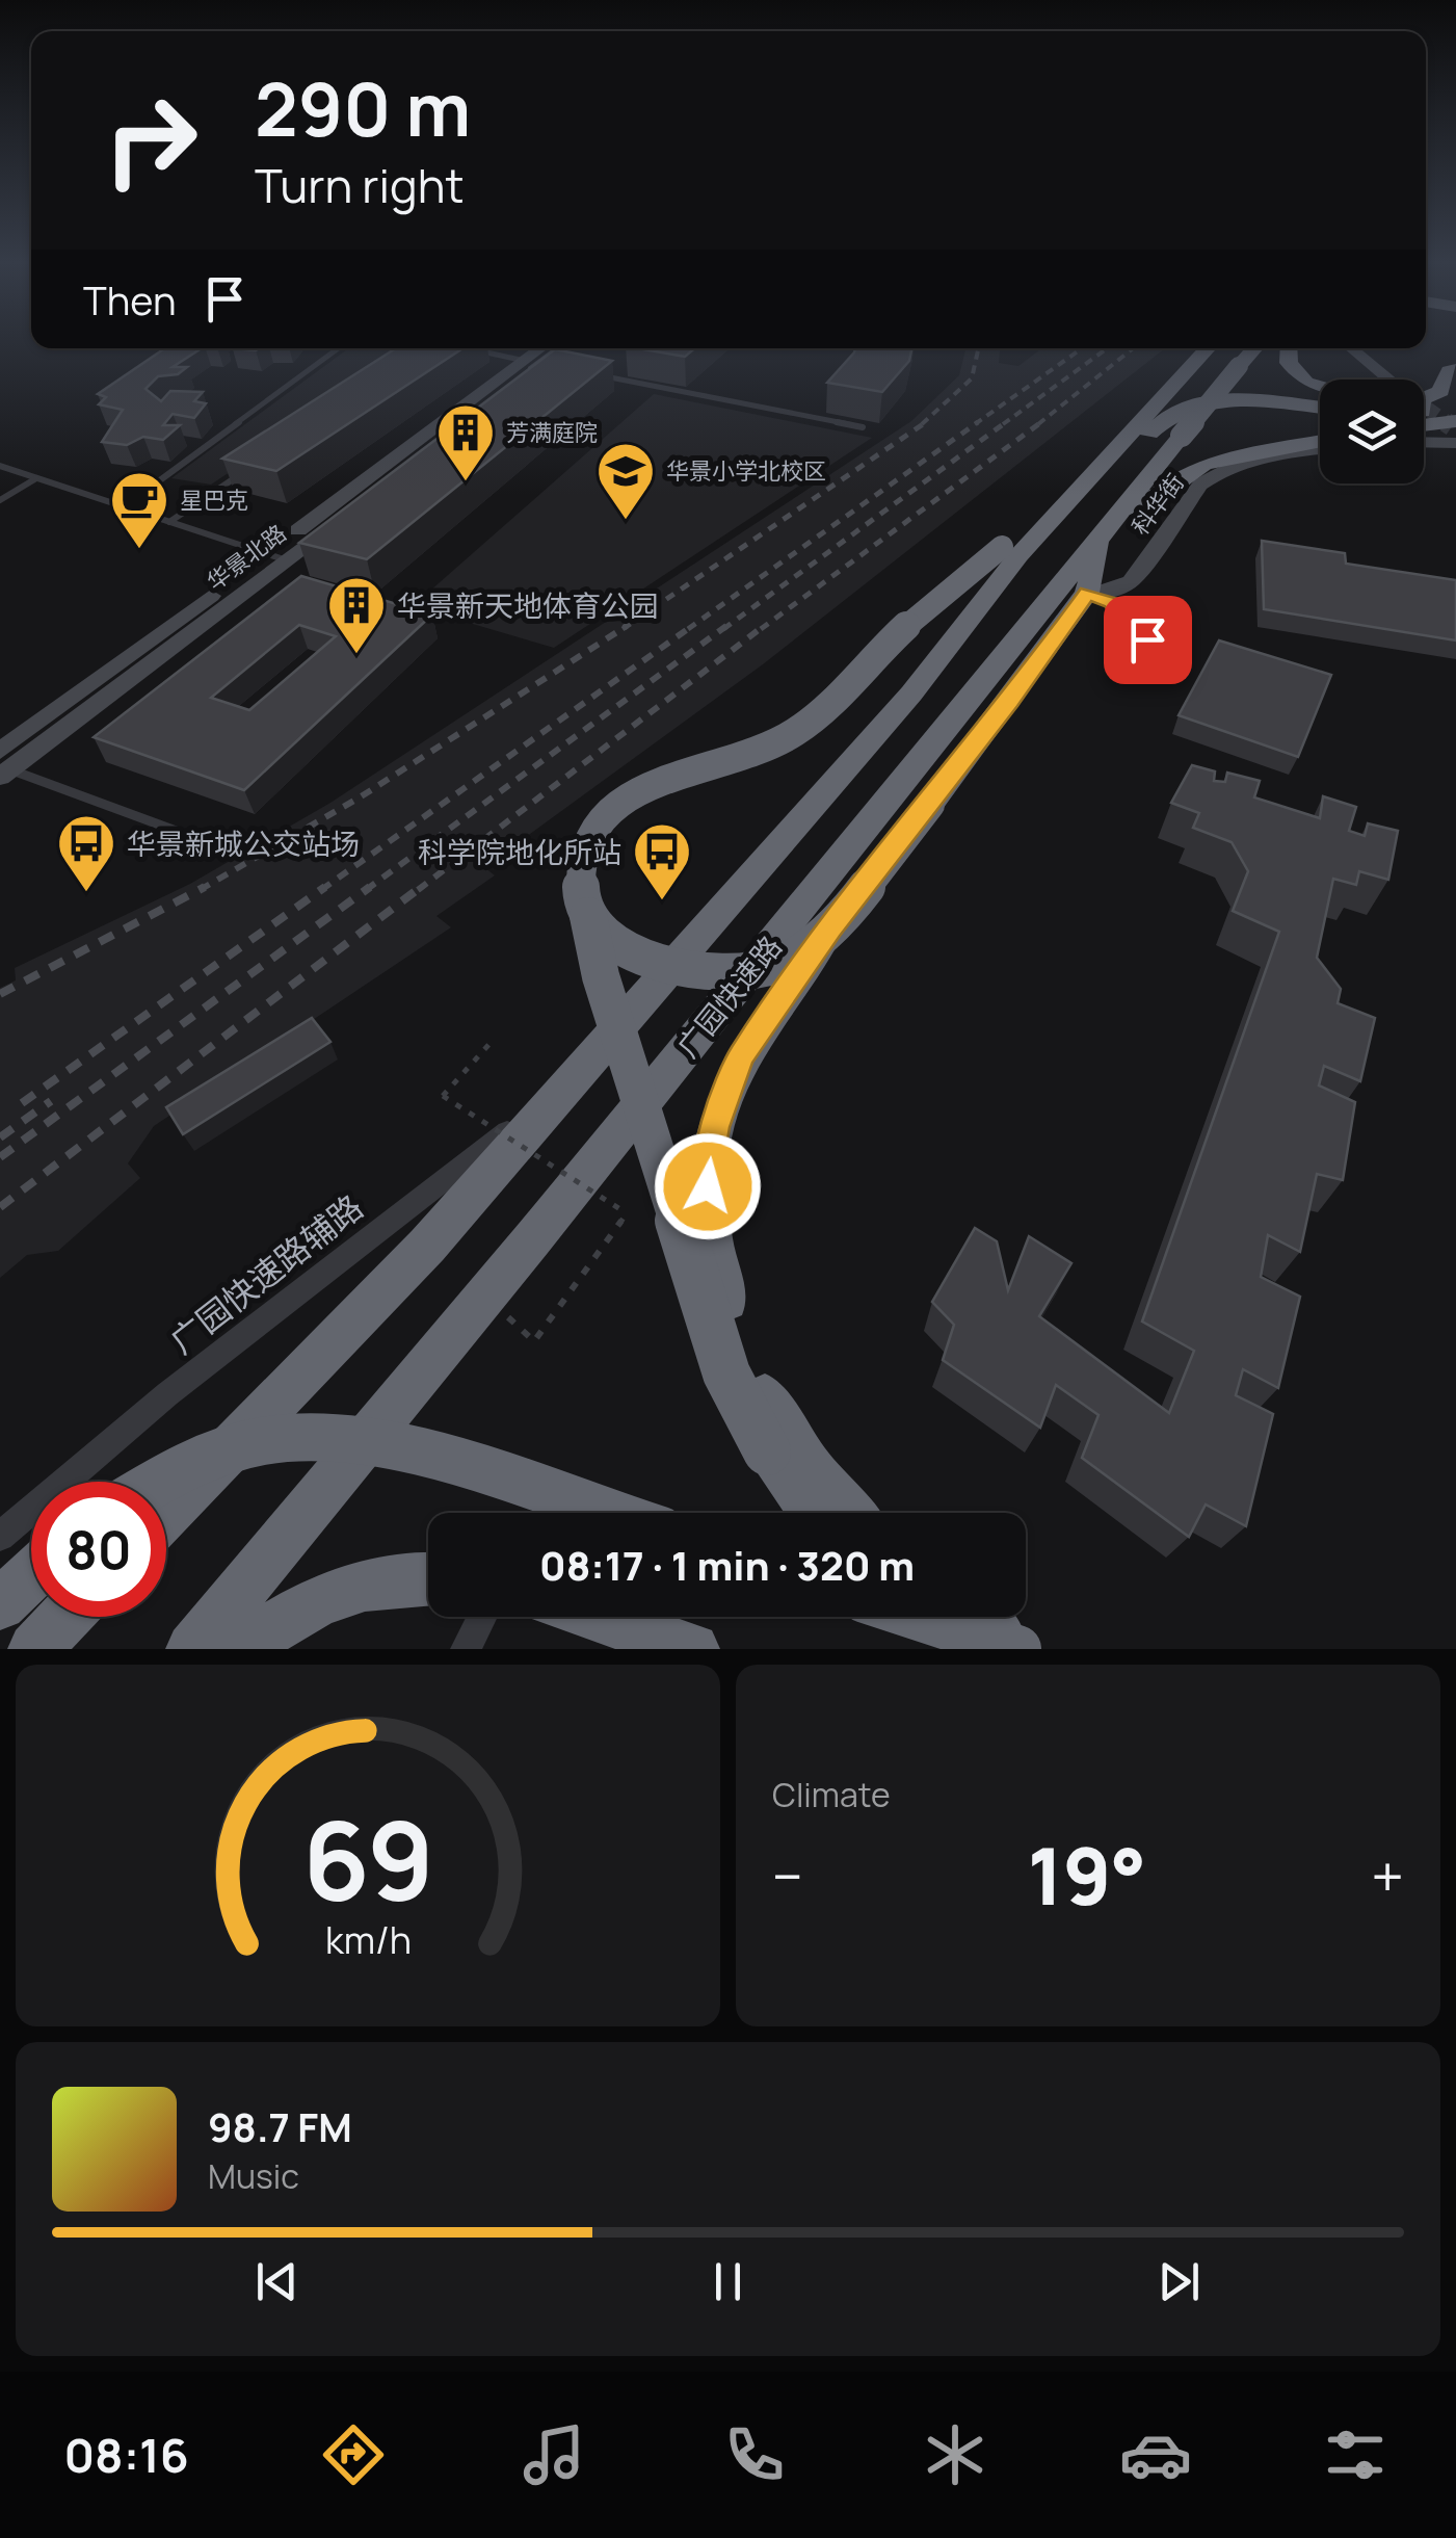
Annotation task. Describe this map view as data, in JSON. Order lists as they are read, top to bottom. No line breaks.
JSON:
{"streets":{"highway":["广园快速路"],"street":["科华街","华景北路","广园快速路辅路"]},"crossings":[["广园快速路","广园快速路辅路"]],"places":{"building":["芳满庭院","华景新天地体育公园"],"school or university":["华景小学北校区"],"cafe":["星巴克"],"bus stop":["华景新城公交站场","科学院地化所站"]},"page":{"turn":["290 m","Turn right"],"then":"Then","limit":"80","trip":"08:17 · 1 min · 320 m","tile":"Climate","heat":["−","19°","+"],"song":["98.7 FM","Music"],"tabs":"08:16","gauge":["69","km/h"]}}
